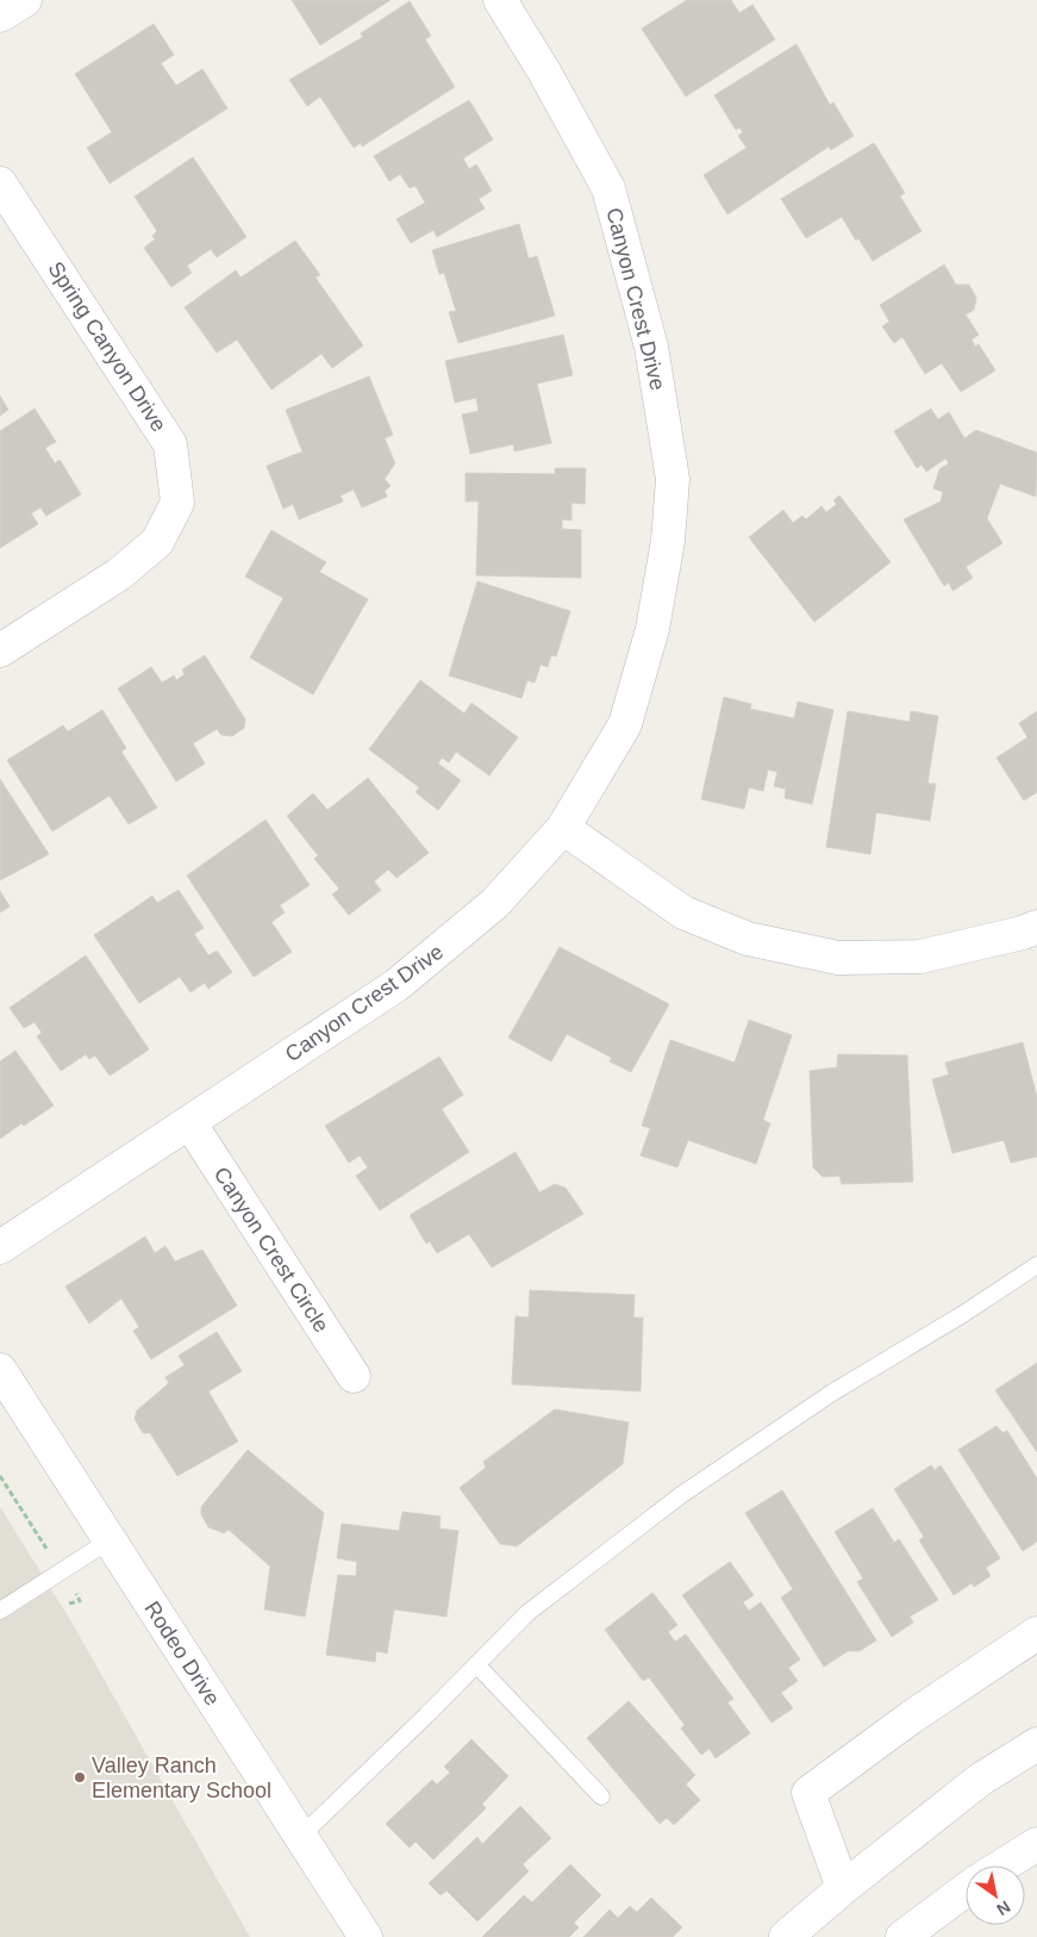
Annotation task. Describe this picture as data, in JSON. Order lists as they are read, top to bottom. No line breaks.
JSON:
{"streets":{"street":["Canyon Crest Drive","Spring Canyon Drive","Canyon Crest Circle","Rodeo Drive"]},"crossings":[["Canyon Crest Drive","Canyon Crest Circle"]],"places":["Valley Ranch Elementary School"],"north":"bottom right"}
